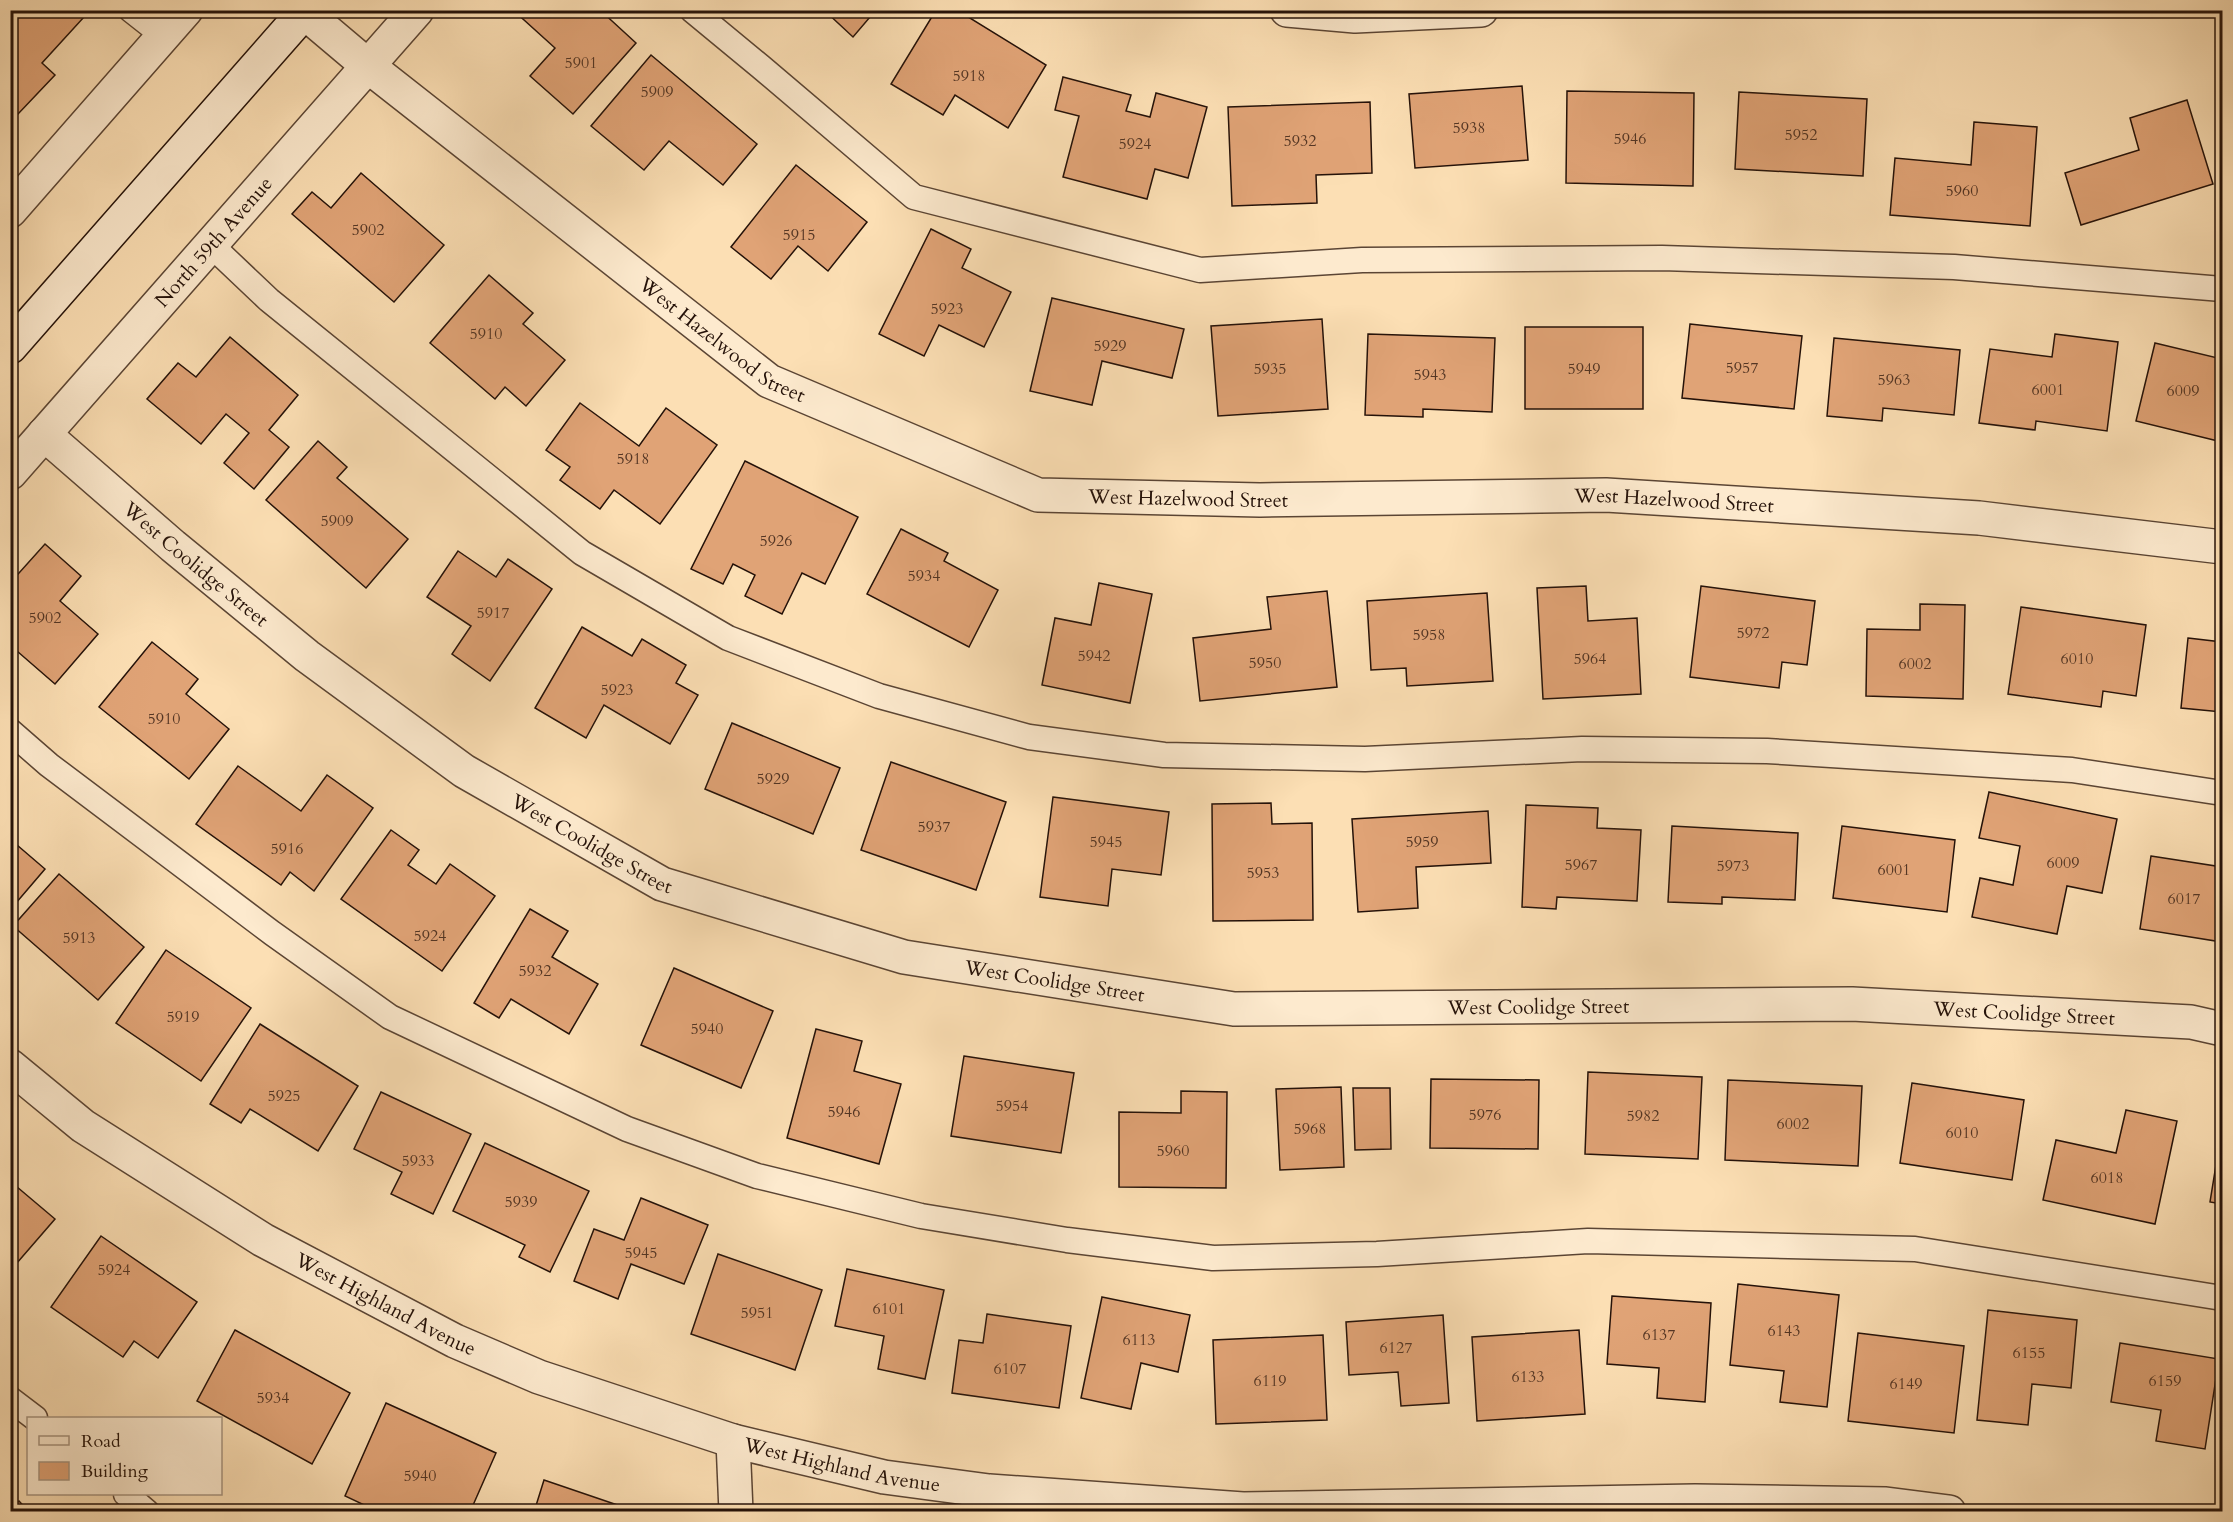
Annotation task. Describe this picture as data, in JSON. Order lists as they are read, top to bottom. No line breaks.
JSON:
{"streets":{"street":["North 59th Avenue","West Hazelwood Street","West Coolidge Street","West Highland Avenue"]},"crossings":[["North 59th Avenue","West Hazelwood Street"],["North 59th Avenue","West Coolidge Street"]],"house_numbers":["5901","5918","5909","5938","5952","5946","5932","5924","5960","5902","5915","5923","5910","5929","5957","5935","5949","5943","5963","6001","6009","5918","5909","5926","5934","5917","5902","5972","5958","5942","5964","6010","5950","6002","5923","5910","5929","5937","5945","5959","5916","6009","5967","5973","6001","5953","6017","5924","5913","5932","5919","5940","5925","5954","5946","5976","5982","6002","5968","6010","5960","5933","6018","5939","5945","5924","6101","5951","6143","6137","6113","6127","6155","6107","6133","6119","6159","6149","5934","5940"],"legend":["Road","Building"]}
